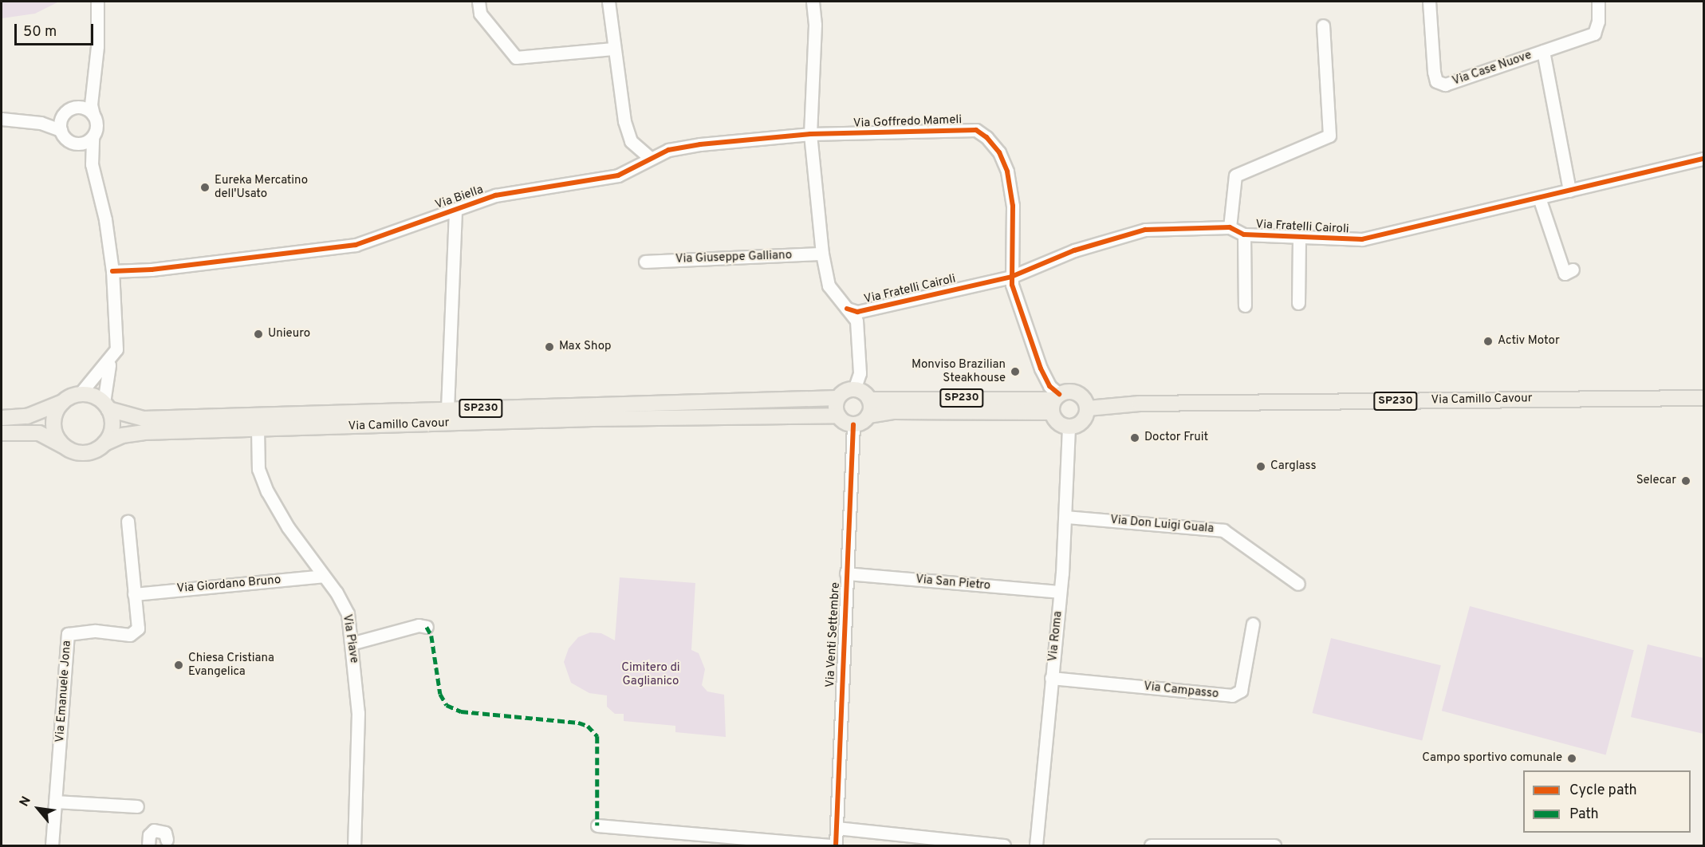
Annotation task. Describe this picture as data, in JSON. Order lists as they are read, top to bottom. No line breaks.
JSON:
{"streets":{"main road":["SP230","Via Camillo Cavour"],"street":["Via Case Nuove","Via Goffredo Mameli","Via Biella","Via Fratelli Cairoli","Via Giuseppe Galliano","Via Don Luigi Guala","Via San Pietro","Via Giordano Bruno","Via Venti Settembre","Via Roma","Via Piave","Via Campasso","Via Emanuele Jona"]},"crossings":[["Via Case Nuove","Via Fratelli Cairoli"],["Via Goffredo Mameli","Via Biella"],["Via Goffredo Mameli","Via Fratelli Cairoli"],["Via Goffredo Mameli","SP230"],["Via Goffredo Mameli","Via Camillo Cavour"],["Via Goffredo Mameli","Via Roma"],["SP230","Via Camillo Cavour"],["SP230","Via Venti Settembre"],["SP230","Via Roma"],["Via Camillo Cavour","Via Venti Settembre"],["Via Camillo Cavour","Via Roma"],["Via Camillo Cavour","Via Piave"],["Via Don Luigi Guala","Via Roma"],["Via San Pietro","Via Venti Settembre"],["Via San Pietro","Via Roma"],["Via Giordano Bruno","Via Piave"],["Via Giordano Bruno","Via Emanuele Jona"],["Via Roma","Via Campasso"]],"parks":["Cimitero di Gaglianico"],"places":["Eureka Mercatino dell'Usato","Unieuro","Activ Motor","Max Shop","Monviso Brazilian Steakhouse","Doctor Fruit","Carglass","Selecar","Chiesa Cristiana Evangelica","Campo sportivo comunale"],"legend":["Cycle path","Path"],"scale_bar":"50 m","north":"top left"}
